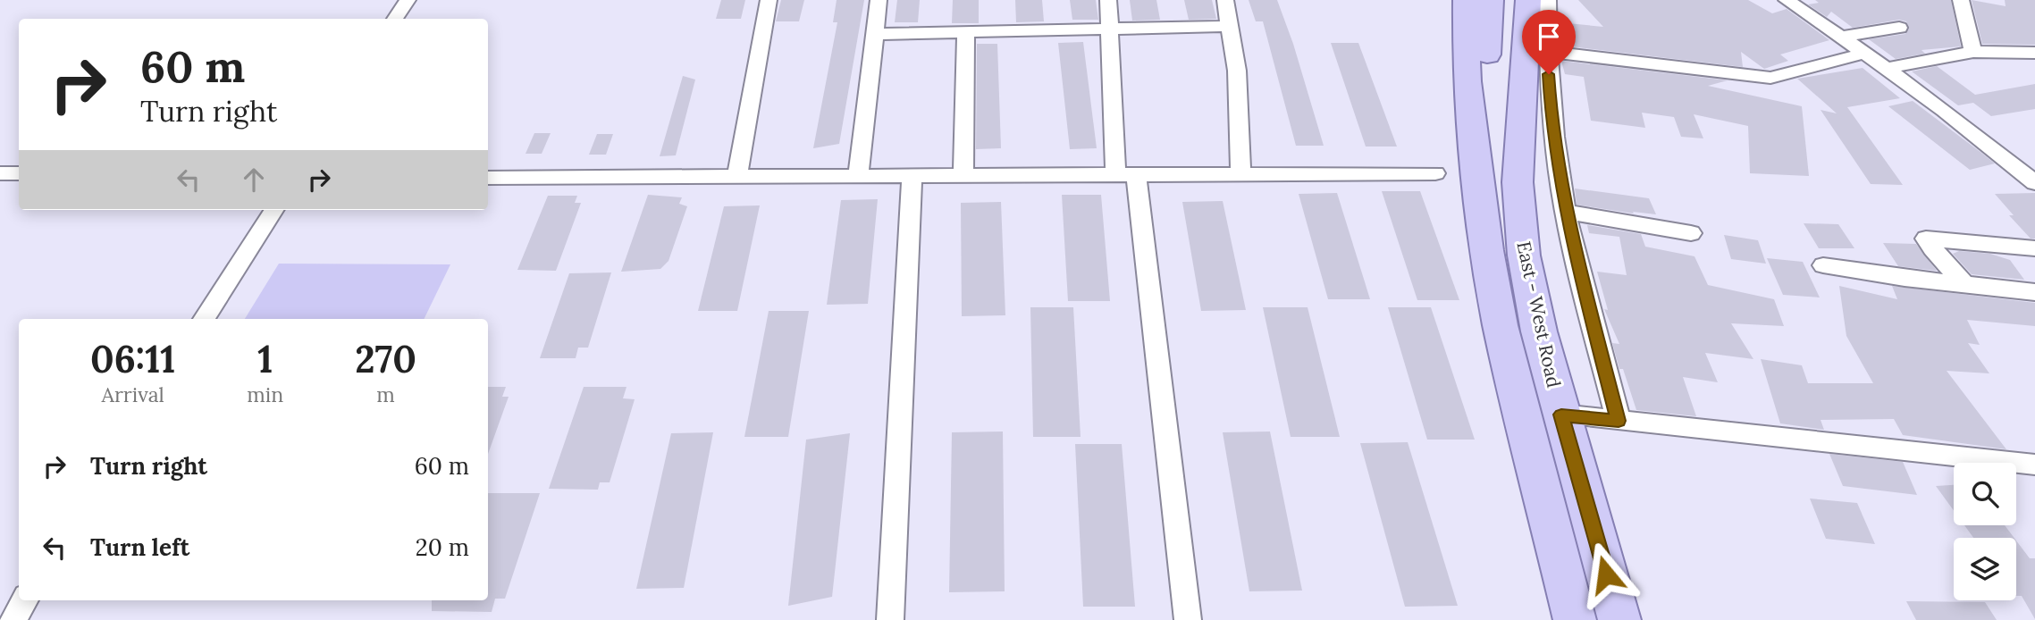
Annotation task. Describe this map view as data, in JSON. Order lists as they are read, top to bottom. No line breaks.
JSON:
{"streets":{"main road":["East - West Road"]},"page":{"turn":["60 m","Turn right"],"eta":["06:11","Arrival","1","min","270","m"],"list":[{"name":"Turn right","value":"60 m"},{"name":"Turn left","value":"20 m"}]}}
